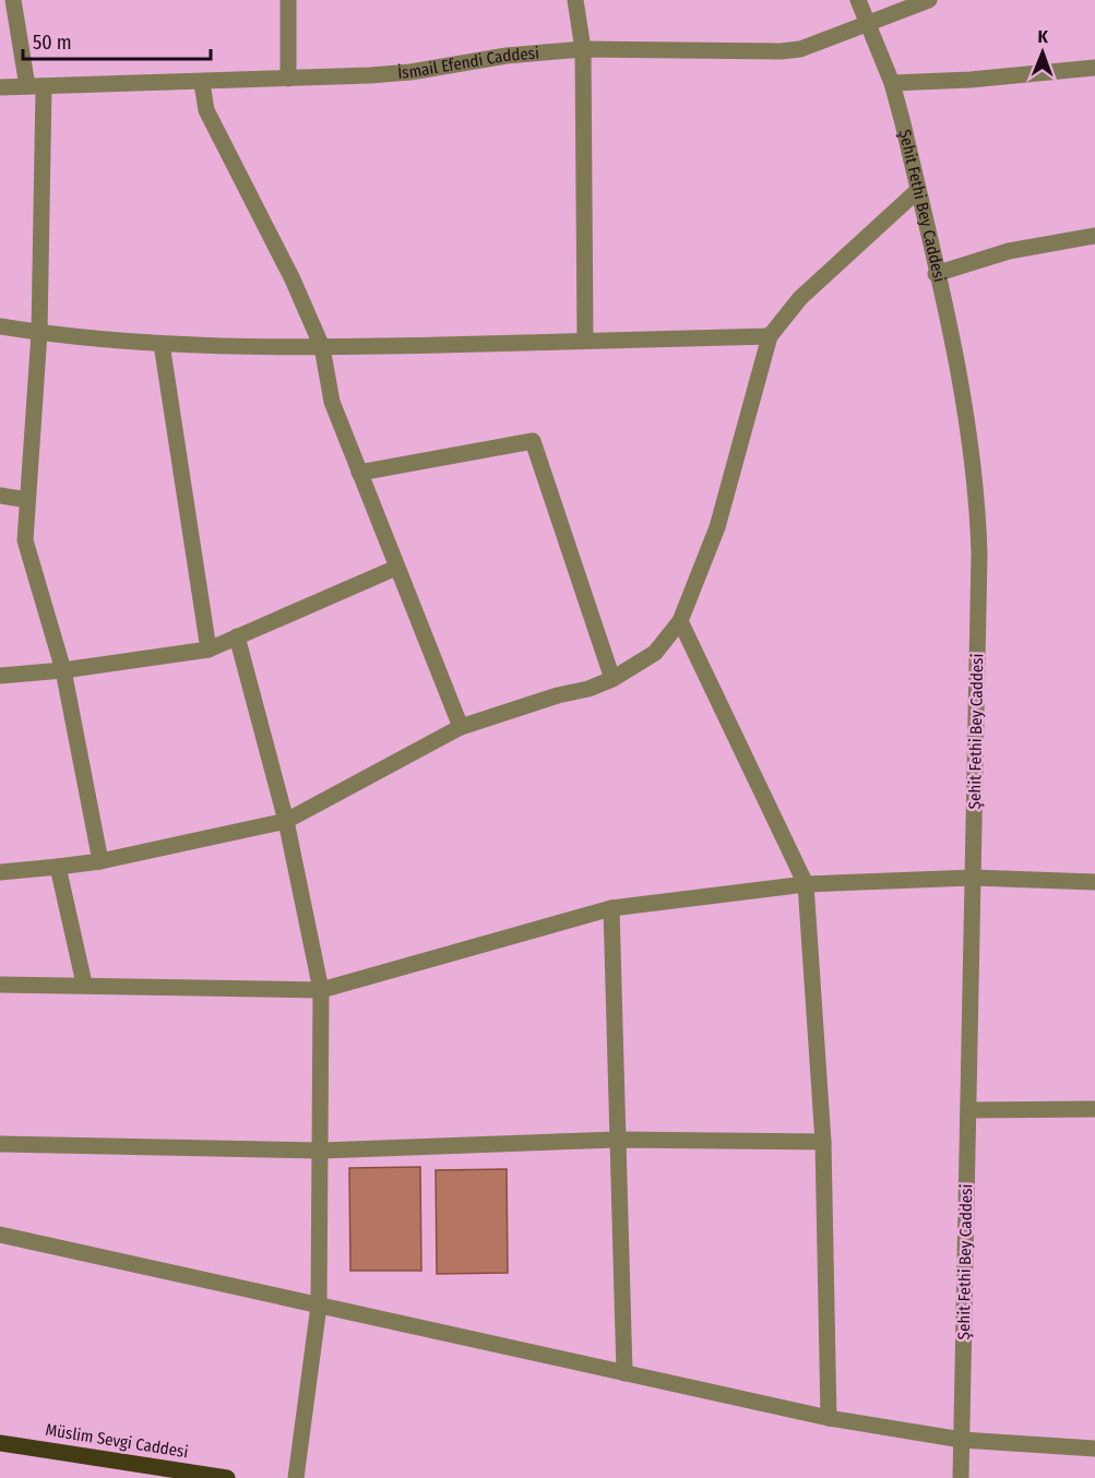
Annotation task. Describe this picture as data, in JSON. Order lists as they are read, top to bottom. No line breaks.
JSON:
{"streets":{"main road":["Müslim Sevgi Caddesi"],"street":["İsmail Efendi Caddesi","Şehit Fethi Bey Caddesi"]},"crossings":[["İsmail Efendi Caddesi","Şehit Fethi Bey Caddesi"]],"scale_bar":"50 m","north":"top"}
